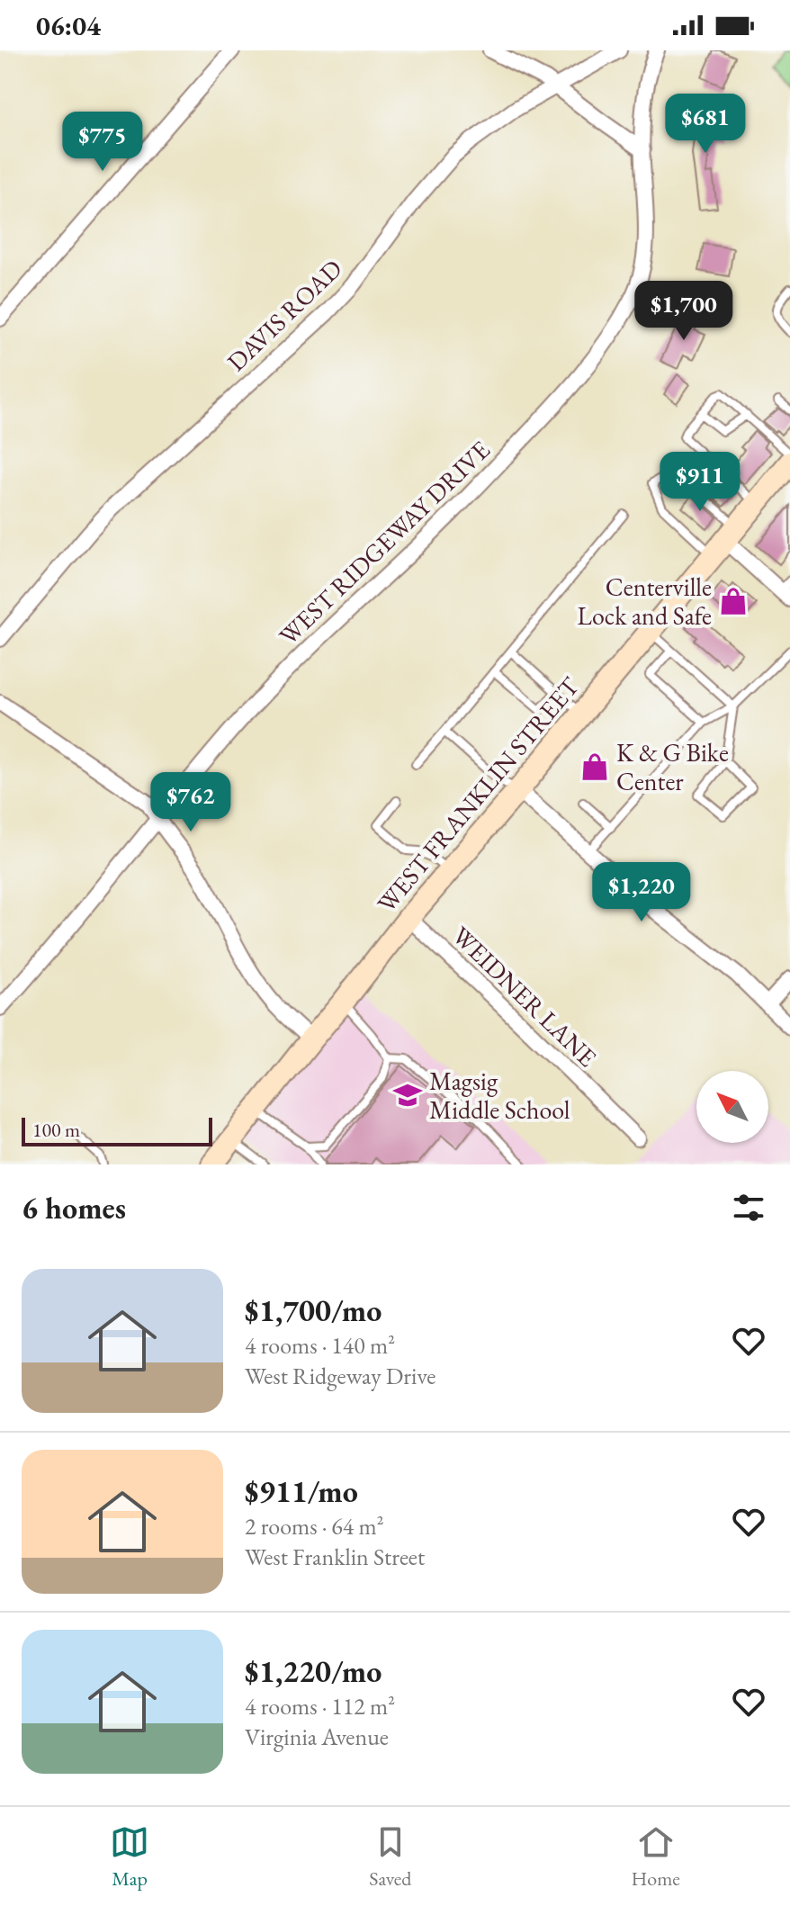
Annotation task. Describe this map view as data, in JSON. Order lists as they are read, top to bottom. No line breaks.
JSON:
{"streets":{"main road":["WEST FRANKLIN STREET"],"street":["DAVIS ROAD","WEST RIDGEWAY DRIVE","WEIDNER LANE"]},"crossings":[["WEST FRANKLIN STREET","WEIDNER LANE"]],"places":{"shop":["Centerville Lock and Safe","K & G Bike Center"],"school or university":["Magsig Middle School"]},"scale_bar":"100 m","north":"top left","page":{"status":"06:04","price":["$681","$775","$1,700","$911","$762","$1,220"],"scale":"100 m","heading":"6 homes","list":[{"name":"$1,700/mo","note":"4 rooms · 140 m² · West Ridgeway Drive"},{"name":"$911/mo","note":"2 rooms · 64 m² · West Franklin Street"},{"name":"$1,220/mo","note":"4 rooms · 112 m² · Virginia Avenue"}],"tabs":["Map","Saved","Home"]}}
